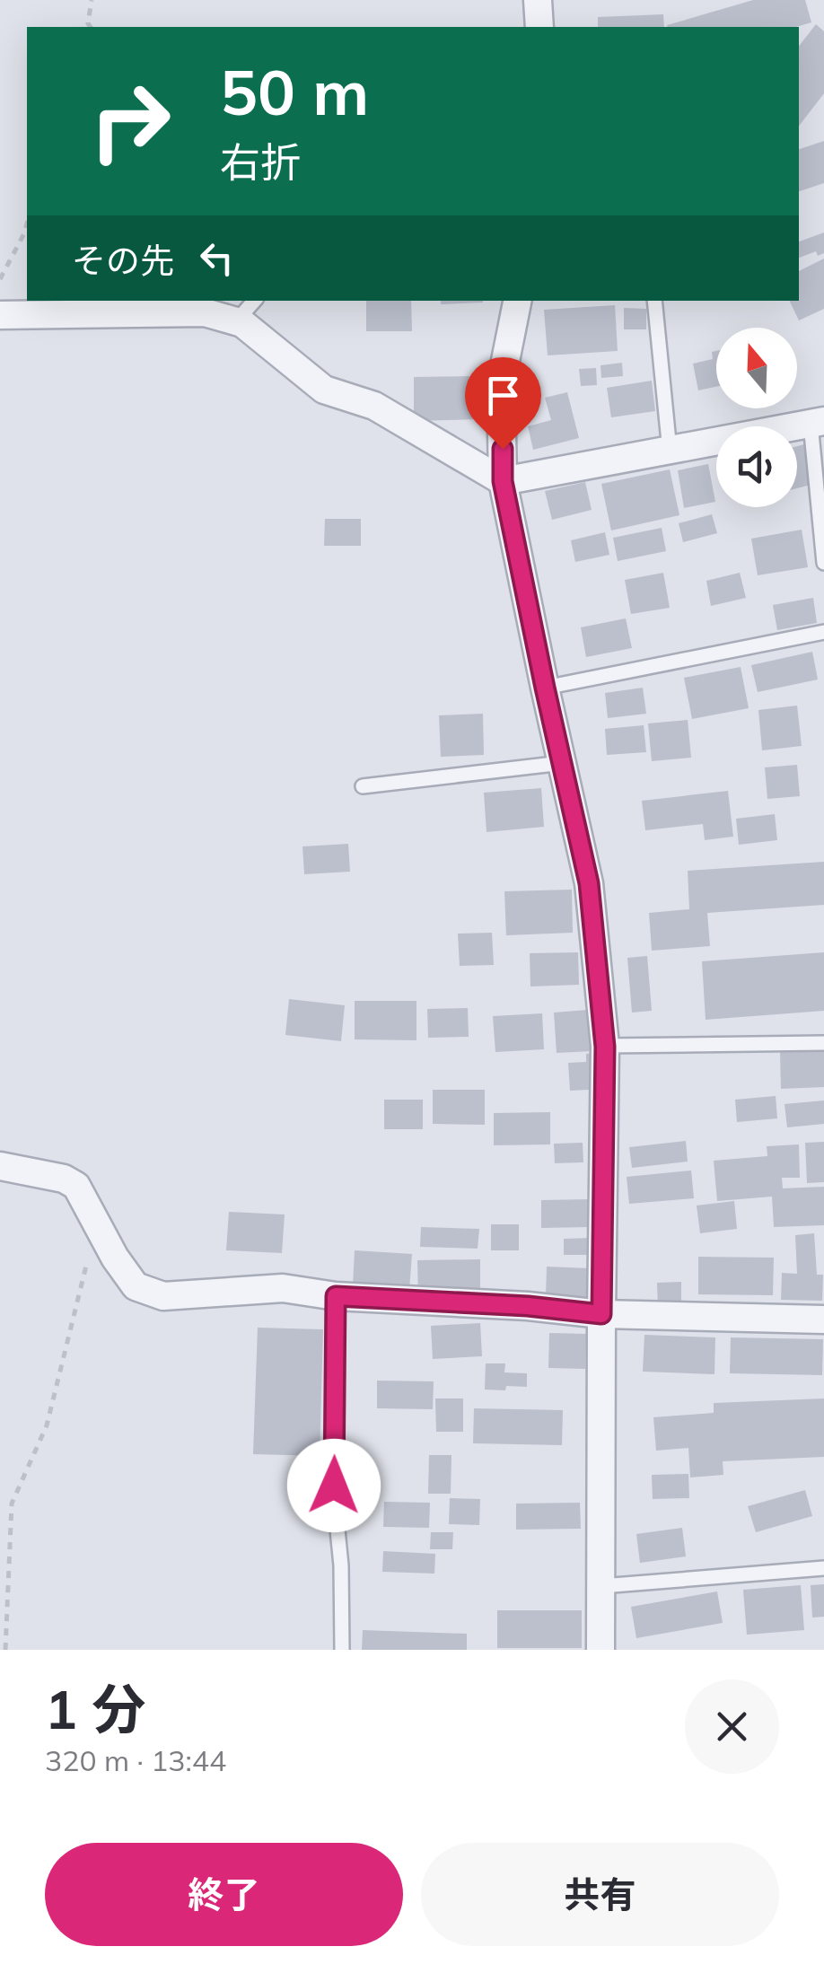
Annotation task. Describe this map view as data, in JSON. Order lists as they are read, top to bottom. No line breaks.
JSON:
{"north":"top","page":{"turn":["50 m","右折"],"then":"その先","heading":["1 分","320 m · 13:44"],"buttons":["終了","共有"]}}
